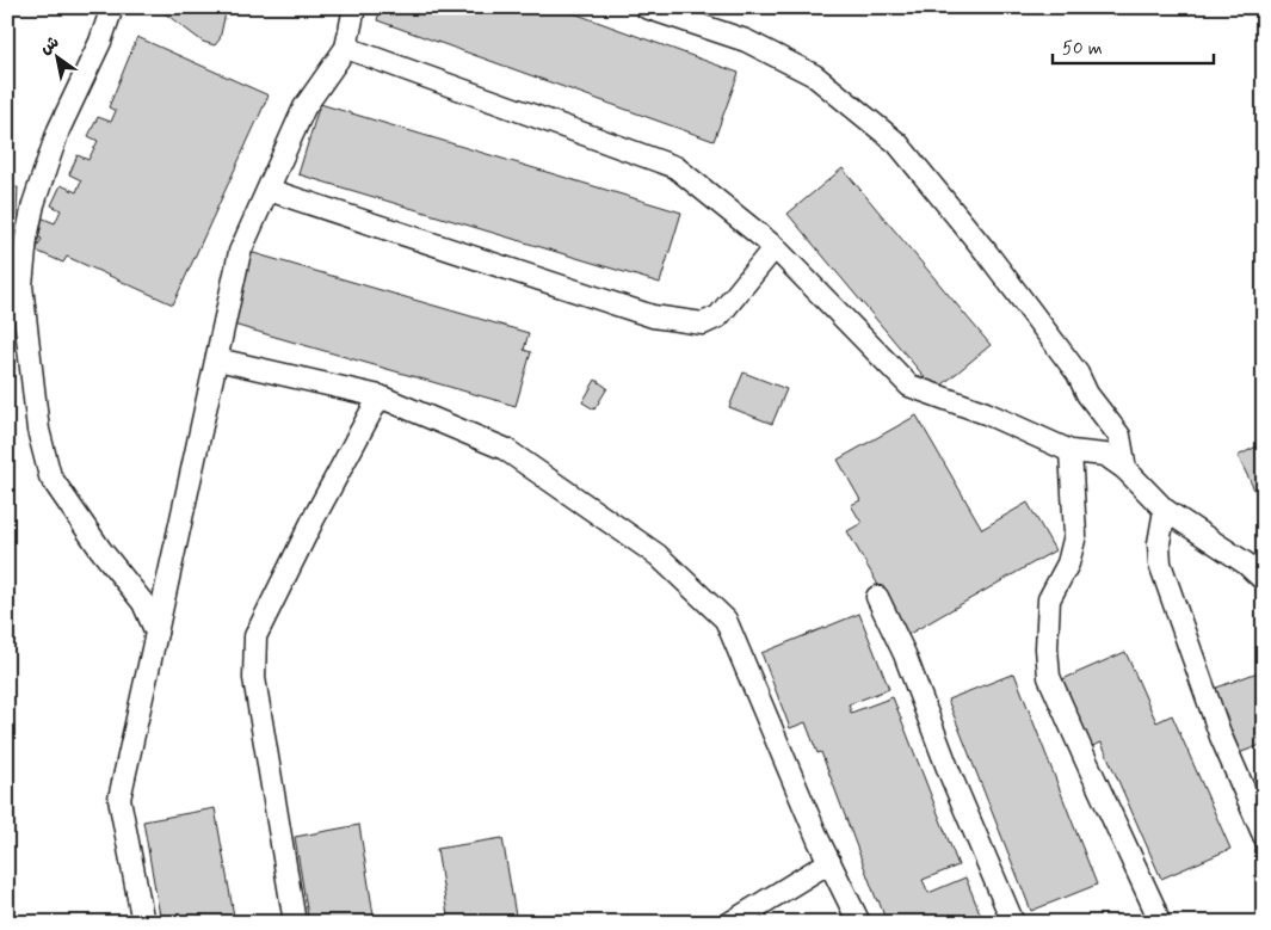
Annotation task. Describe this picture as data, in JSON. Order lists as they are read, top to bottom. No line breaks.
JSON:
{"scale_bar":"50 m","north":"top left"}
